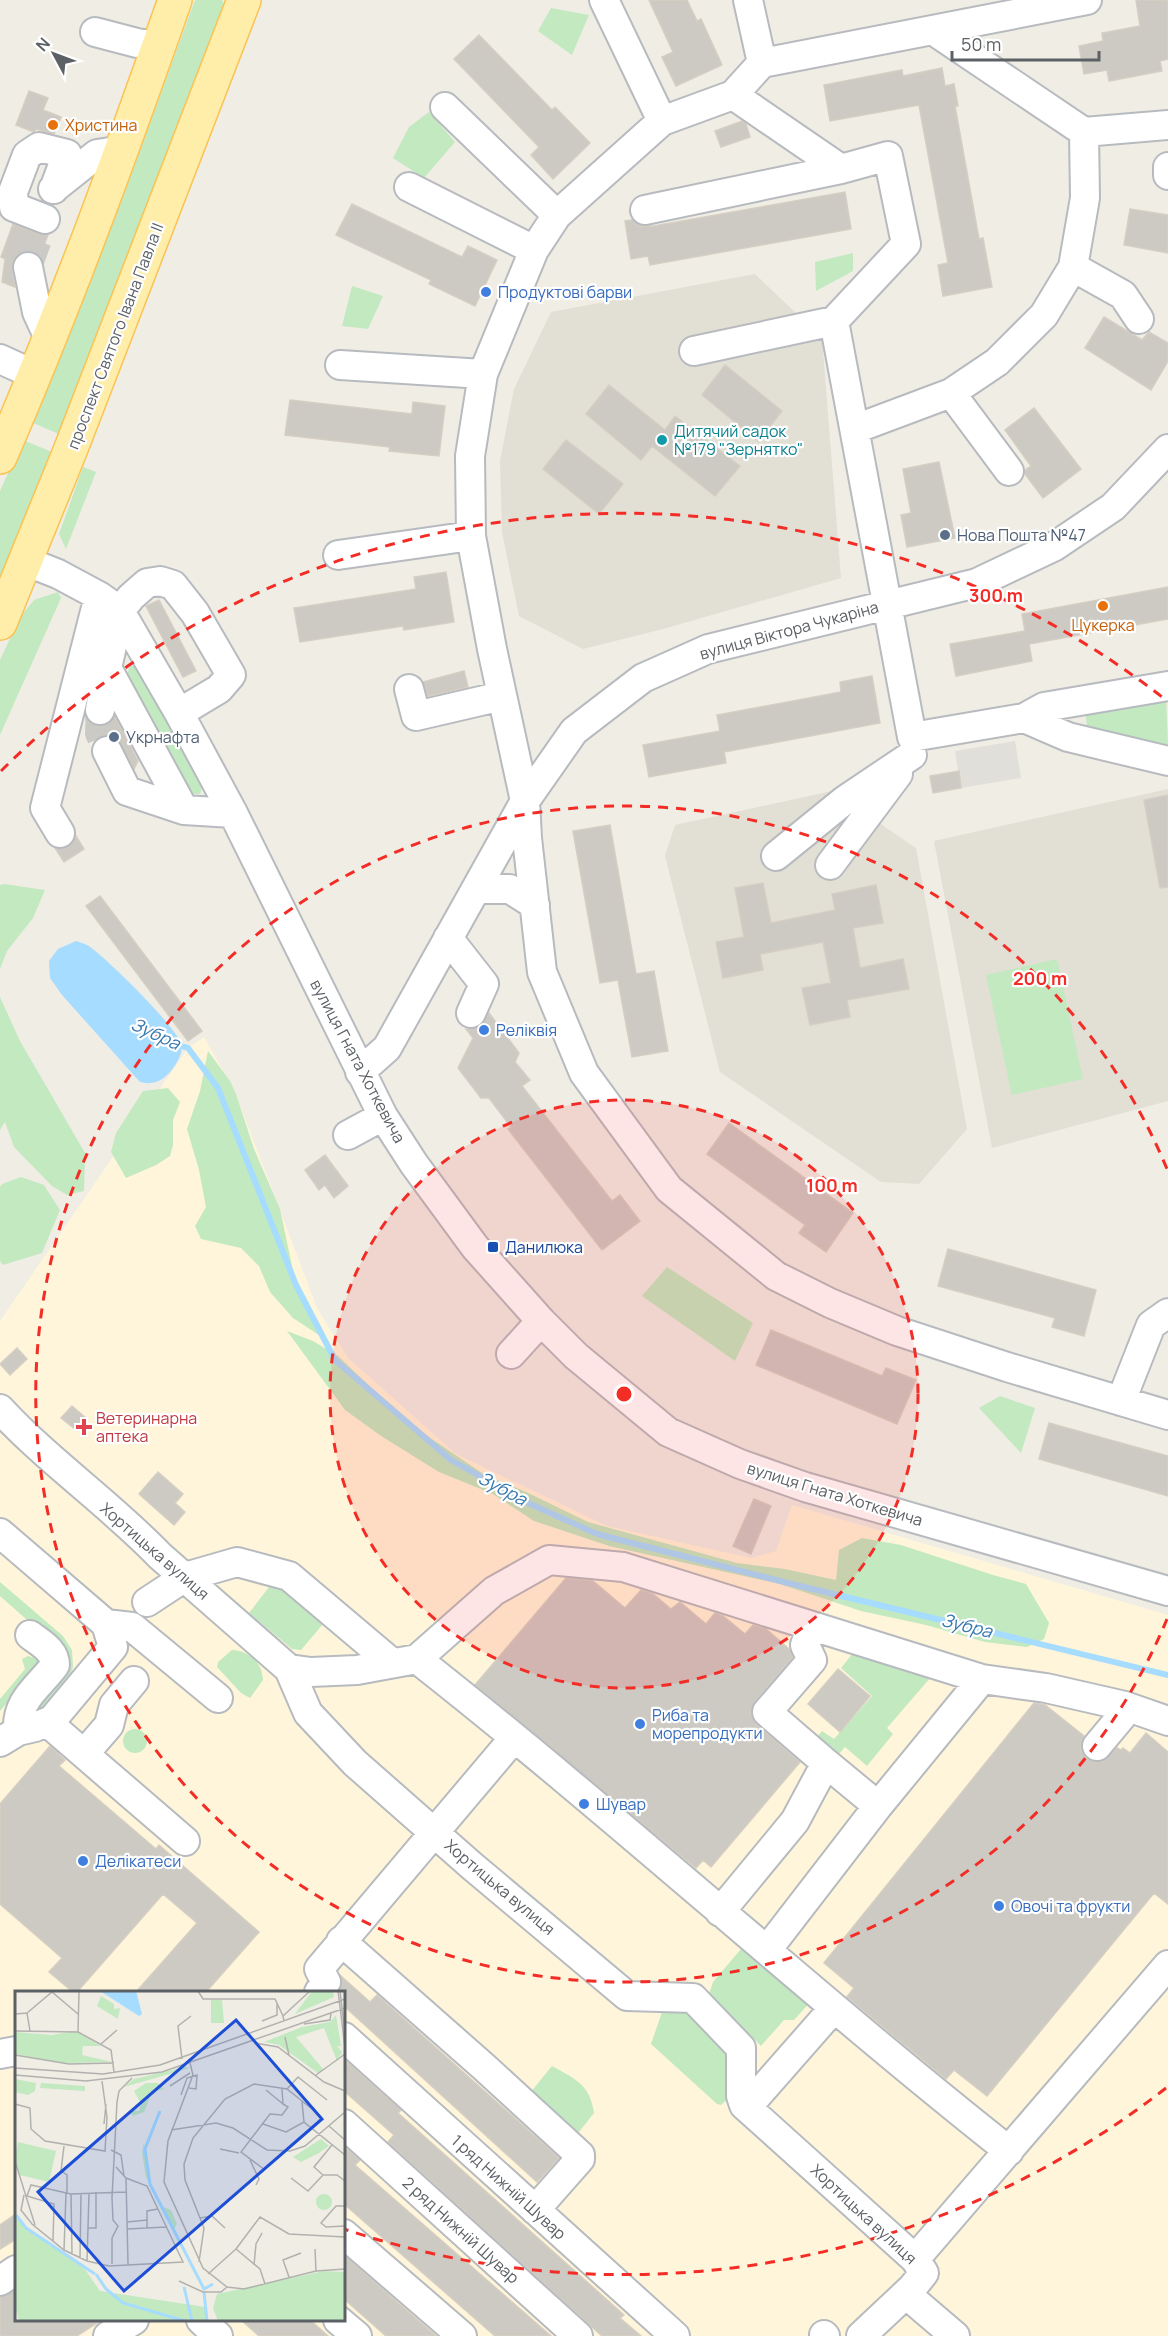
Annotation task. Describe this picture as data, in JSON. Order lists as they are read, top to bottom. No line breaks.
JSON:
{"streets":{"main road":["проспект Святого Івана Павла II"],"street":["вулиця Віктора Чукаріна","вулиця Гната Хоткевича","Хортицька вулиця","1 ряд Нижній Шувар","2 ряд Нижній Шувар"]},"crossings":[["вулиця Віктора Чукаріна","вулиця Гната Хоткевича"]],"water":["Зубра"],"places":{"other":["Христина","Продуктові барви","Дитячий садок №179 \"Зернятко\"","Нова Пошта №47","Цукерка","Укрнафта","Реліквія","Риба та морепродукти","Шувар","Делікатеси","Овочі та фрукти"],"transit":["Данилюка"],"health":["Ветеринарна аптека"]},"scale_bar":"50 m","north":"top left","rings":["300 m","200 m","100 m"]}
